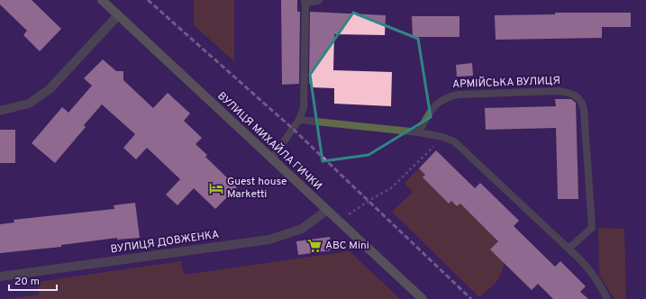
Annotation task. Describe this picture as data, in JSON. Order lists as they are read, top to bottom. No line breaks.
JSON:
{"streets":{"street":["ВУЛИЦЯ МИХАЙЛА ГИЧКИ","ВУЛИЦЯ ДОВЖЕНКА"],"lane":["АРМІЙСЬКА ВУЛИЦЯ"]},"crossings":[["ВУЛИЦЯ МИХАЙЛА ГИЧКИ","ВУЛИЦЯ ДОВЖЕНКА"]],"places":{"hotel":["Guest house Marketti"],"supermarket":["ABC Mini"]},"scale_bar":"20 m"}
